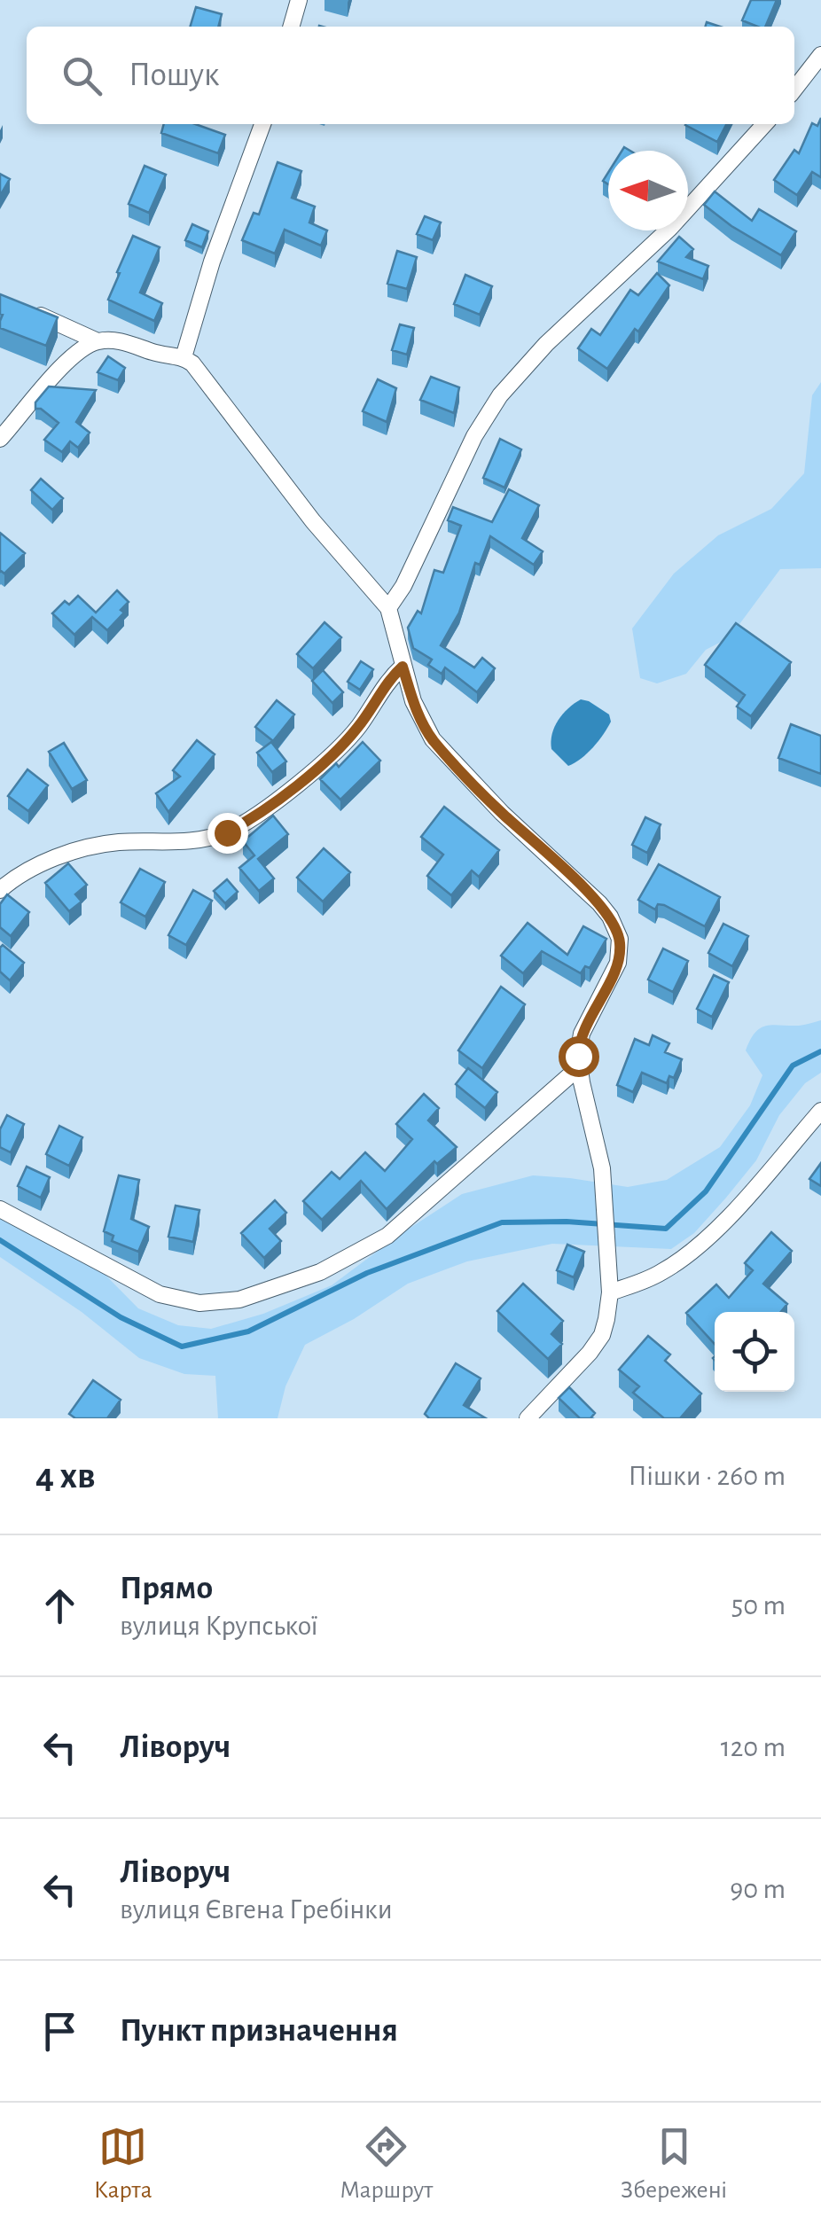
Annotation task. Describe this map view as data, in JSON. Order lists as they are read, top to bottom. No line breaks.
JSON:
{"north":"left","page":{"search":"Пошук","heading":["4 хв","Пішки · 260 m"],"list":[["Прямо","вулиця Крупської","50 m"],["Ліворуч","120 m"],["Ліворуч","вулиця Євгена Гребінки","90 m"],"Пункт призначення"],"nav":["Карта","Маршрут","Збережені"]}}
